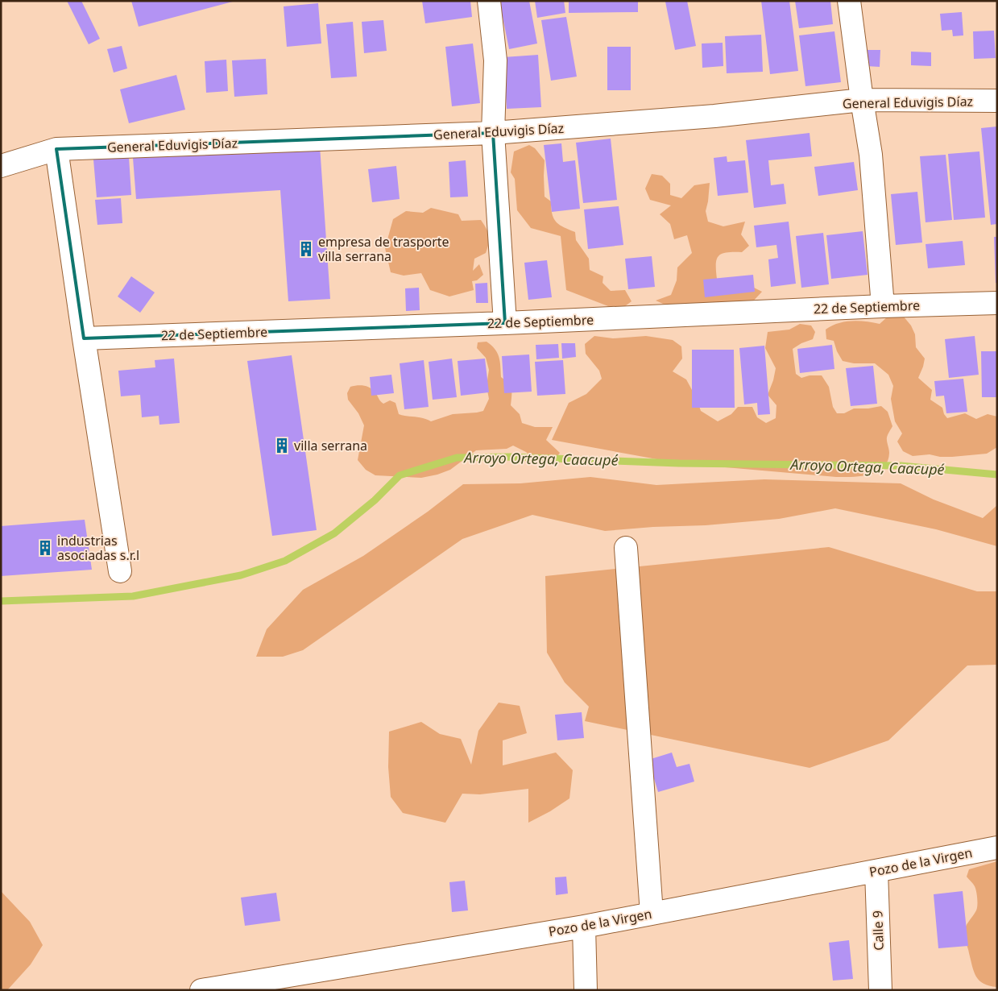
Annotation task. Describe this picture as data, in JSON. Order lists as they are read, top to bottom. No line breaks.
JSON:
{"streets":{"street":["General Eduvigis Díaz","22 de Septiembre","Pozo de la Virgen","Calle 9"]},"crossings":[["Pozo de la Virgen","Calle 9"]],"water":["Arroyo Ortega, Caacupé"],"places":{"building":["empresa de trasporte villa serrana","villa serrana","industrias asociadas s.r.l"]}}
